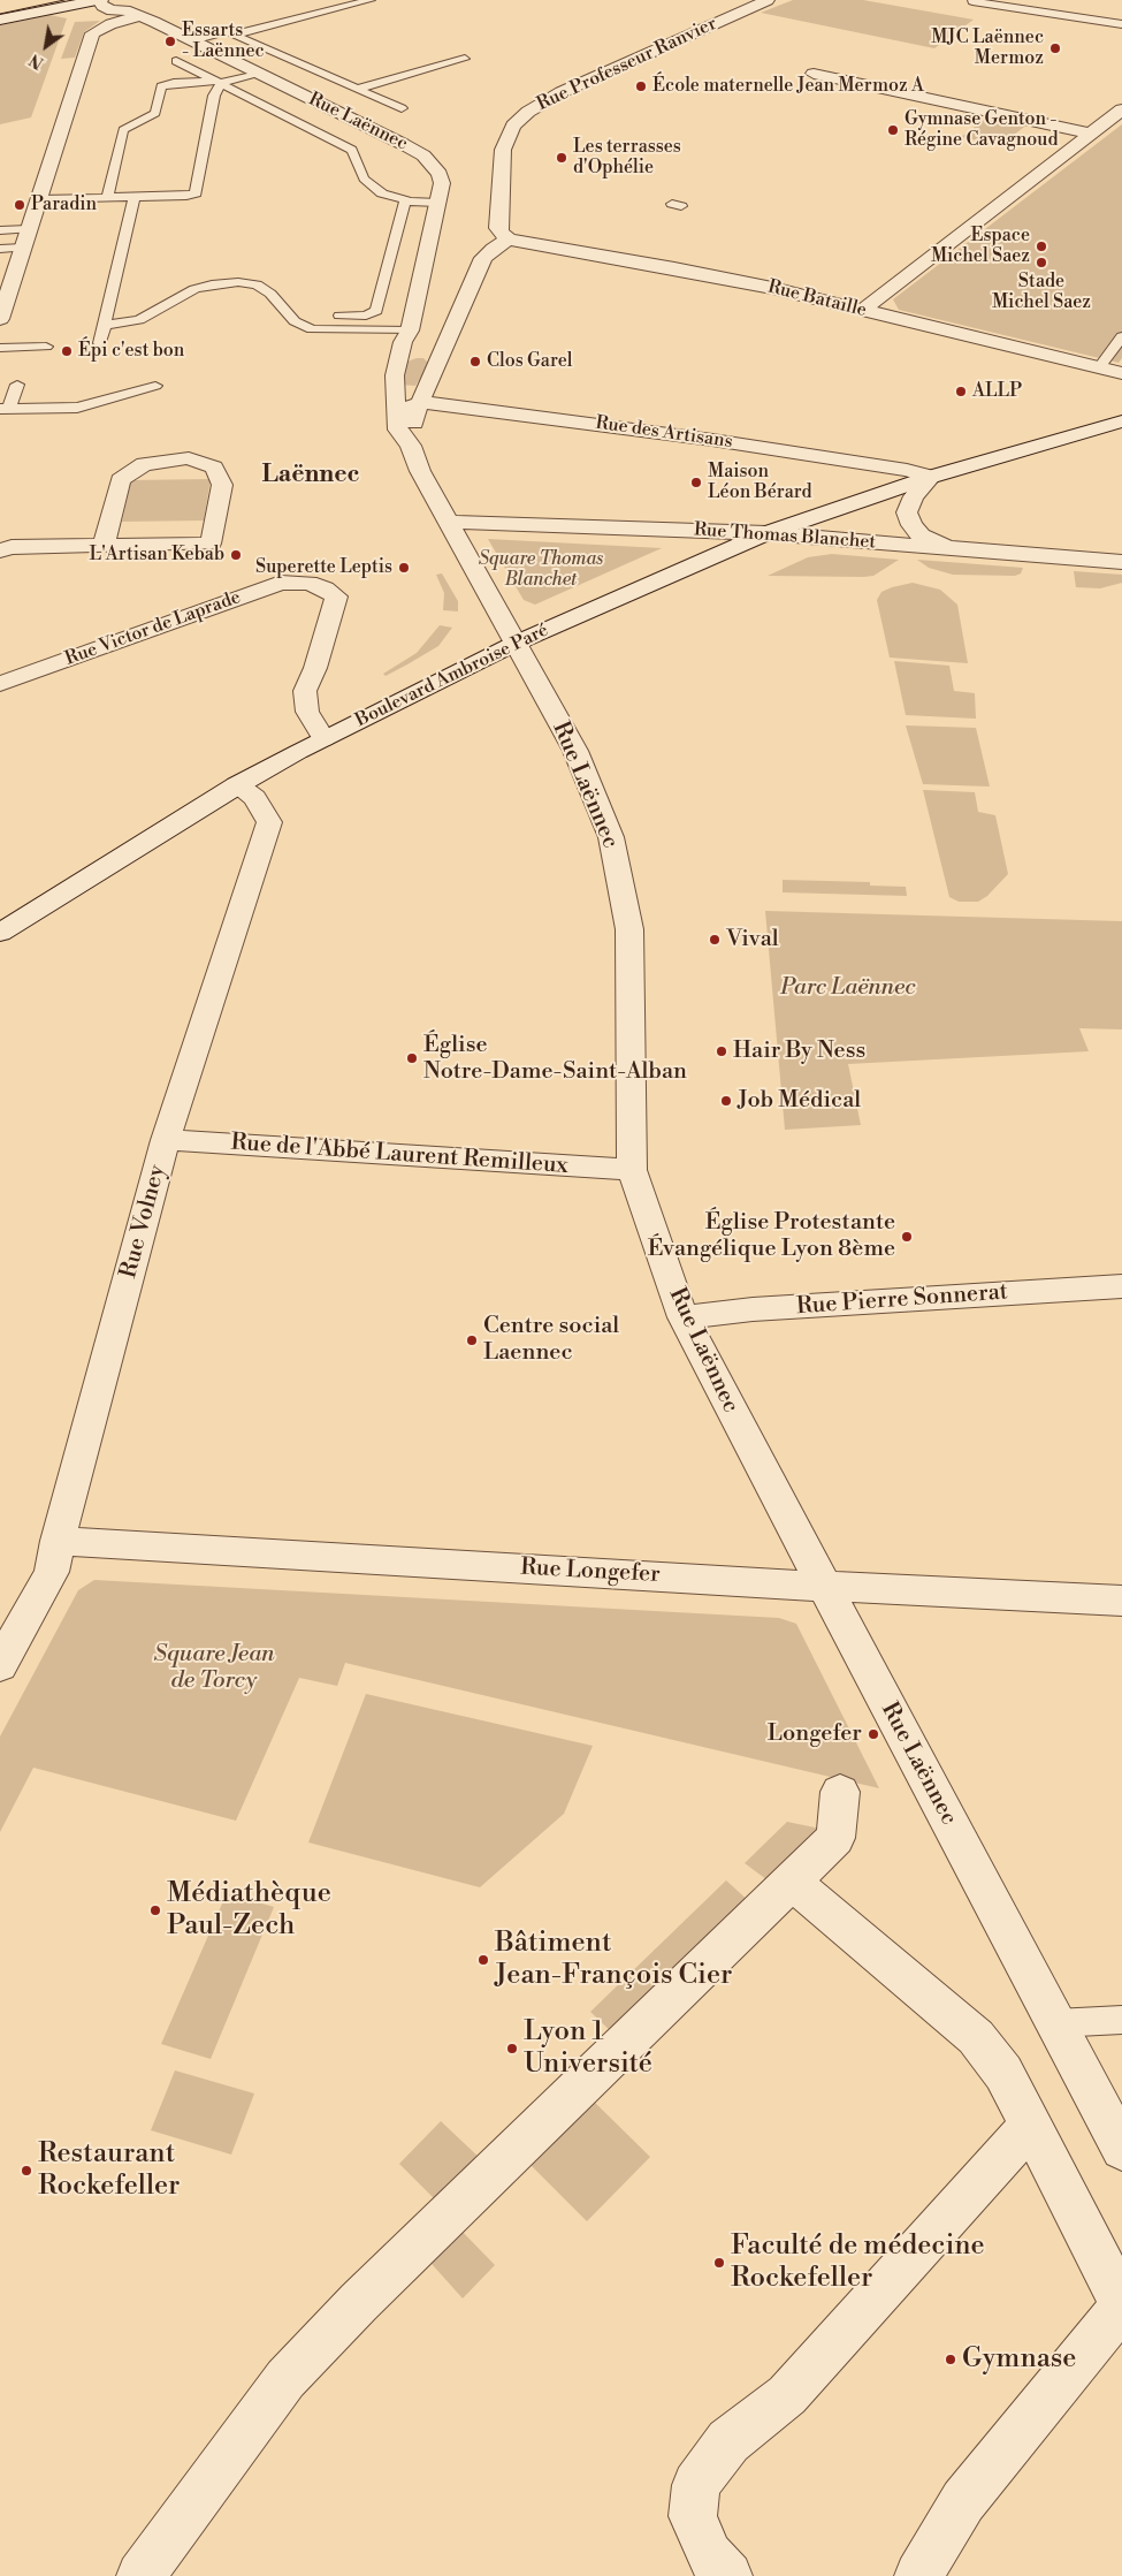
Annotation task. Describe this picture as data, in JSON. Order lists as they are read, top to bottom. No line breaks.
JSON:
{"streets":{"street":["Rue Professeur Ranvier","Rue Laënnec","Rue Bataille","Rue des Artisans","Rue Thomas Blanchet","Rue Victor de Laprade","Boulevard Ambroise Paré","Rue de l'Abbé Laurent Remilleux","Rue Volney","Rue Pierre Sonnerat","Rue Longefer"]},"crossings":[["Rue Professeur Ranvier","Rue Bataille"],["Rue Laënnec","Rue des Artisans"],["Rue Laënnec","Rue Thomas Blanchet"],["Rue Laënnec","Boulevard Ambroise Paré"],["Rue Laënnec","Rue de l'Abbé Laurent Remilleux"],["Rue Laënnec","Rue Pierre Sonnerat"],["Rue Laënnec","Rue Longefer"],["Rue des Artisans","Boulevard Ambroise Paré"],["Rue Thomas Blanchet","Boulevard Ambroise Paré"],["Rue Victor de Laprade","Boulevard Ambroise Paré"],["Boulevard Ambroise Paré","Rue Volney"],["Rue de l'Abbé Laurent Remilleux","Rue Volney"],["Rue Volney","Rue Longefer"]],"districts":["Laënnec"],"parks":["Square Thomas Blanchet","Parc Laënnec","Square Jean de Torcy"],"places":["Essarts - Laënnec","MJC Laënnec Mermoz","École maternelle Jean Mermoz A","Gymnase Genton - Régine Cavagnoud","Les terrasses d'Ophélie","Paradin","Espace Michel Saez","Stade Michel Saez","Épi c'est bon","Clos Garel","ALLP","Maison Léon Bérard","L'Artisan Kebab","Superette Leptis","Vival","Hair By Ness","Église Notre-Dame-Saint-Alban","Job Médical","Église Protestante Évangélique Lyon 8ème","Centre social Laennec","Longefer","Médiathèque Paul-Zech","Bâtiment Jean-François Cier","Lyon 1 Université","Restaurant Rockefeller","Faculté de médecine Rockefeller","Gymnase"],"north":"bottom left"}
